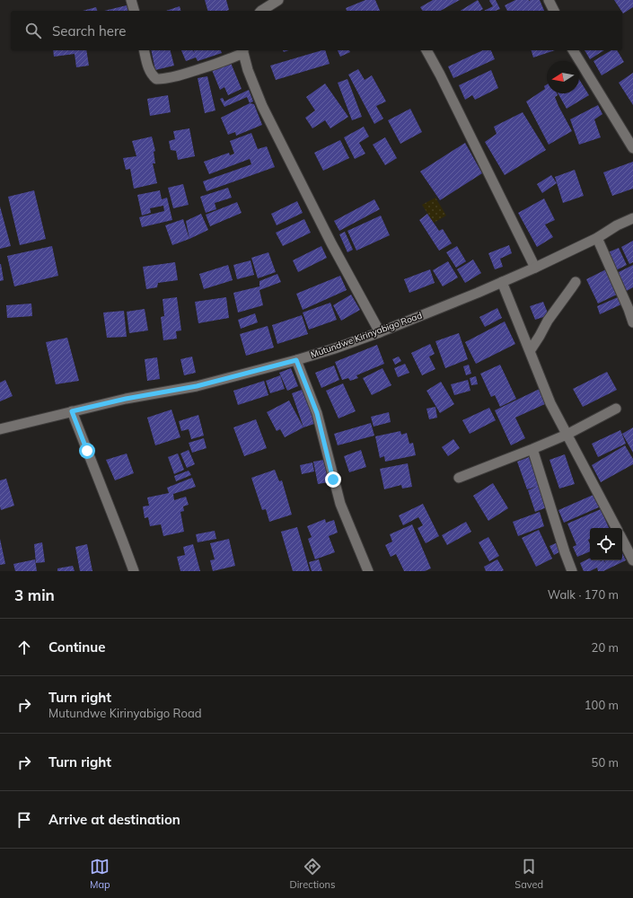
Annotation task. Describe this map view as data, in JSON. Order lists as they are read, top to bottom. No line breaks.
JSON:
{"streets":{"street":["Mutundwe Kirinyabigo Road"]},"north":"left","page":{"search":"Search here","heading":["3 min","Walk · 170 m"],"list":[["Continue","20 m"],["Turn right","Mutundwe Kirinyabigo Road","100 m"],["Turn right","50 m"],"Arrive at destination"],"nav":["Map","Directions","Saved"]}}
